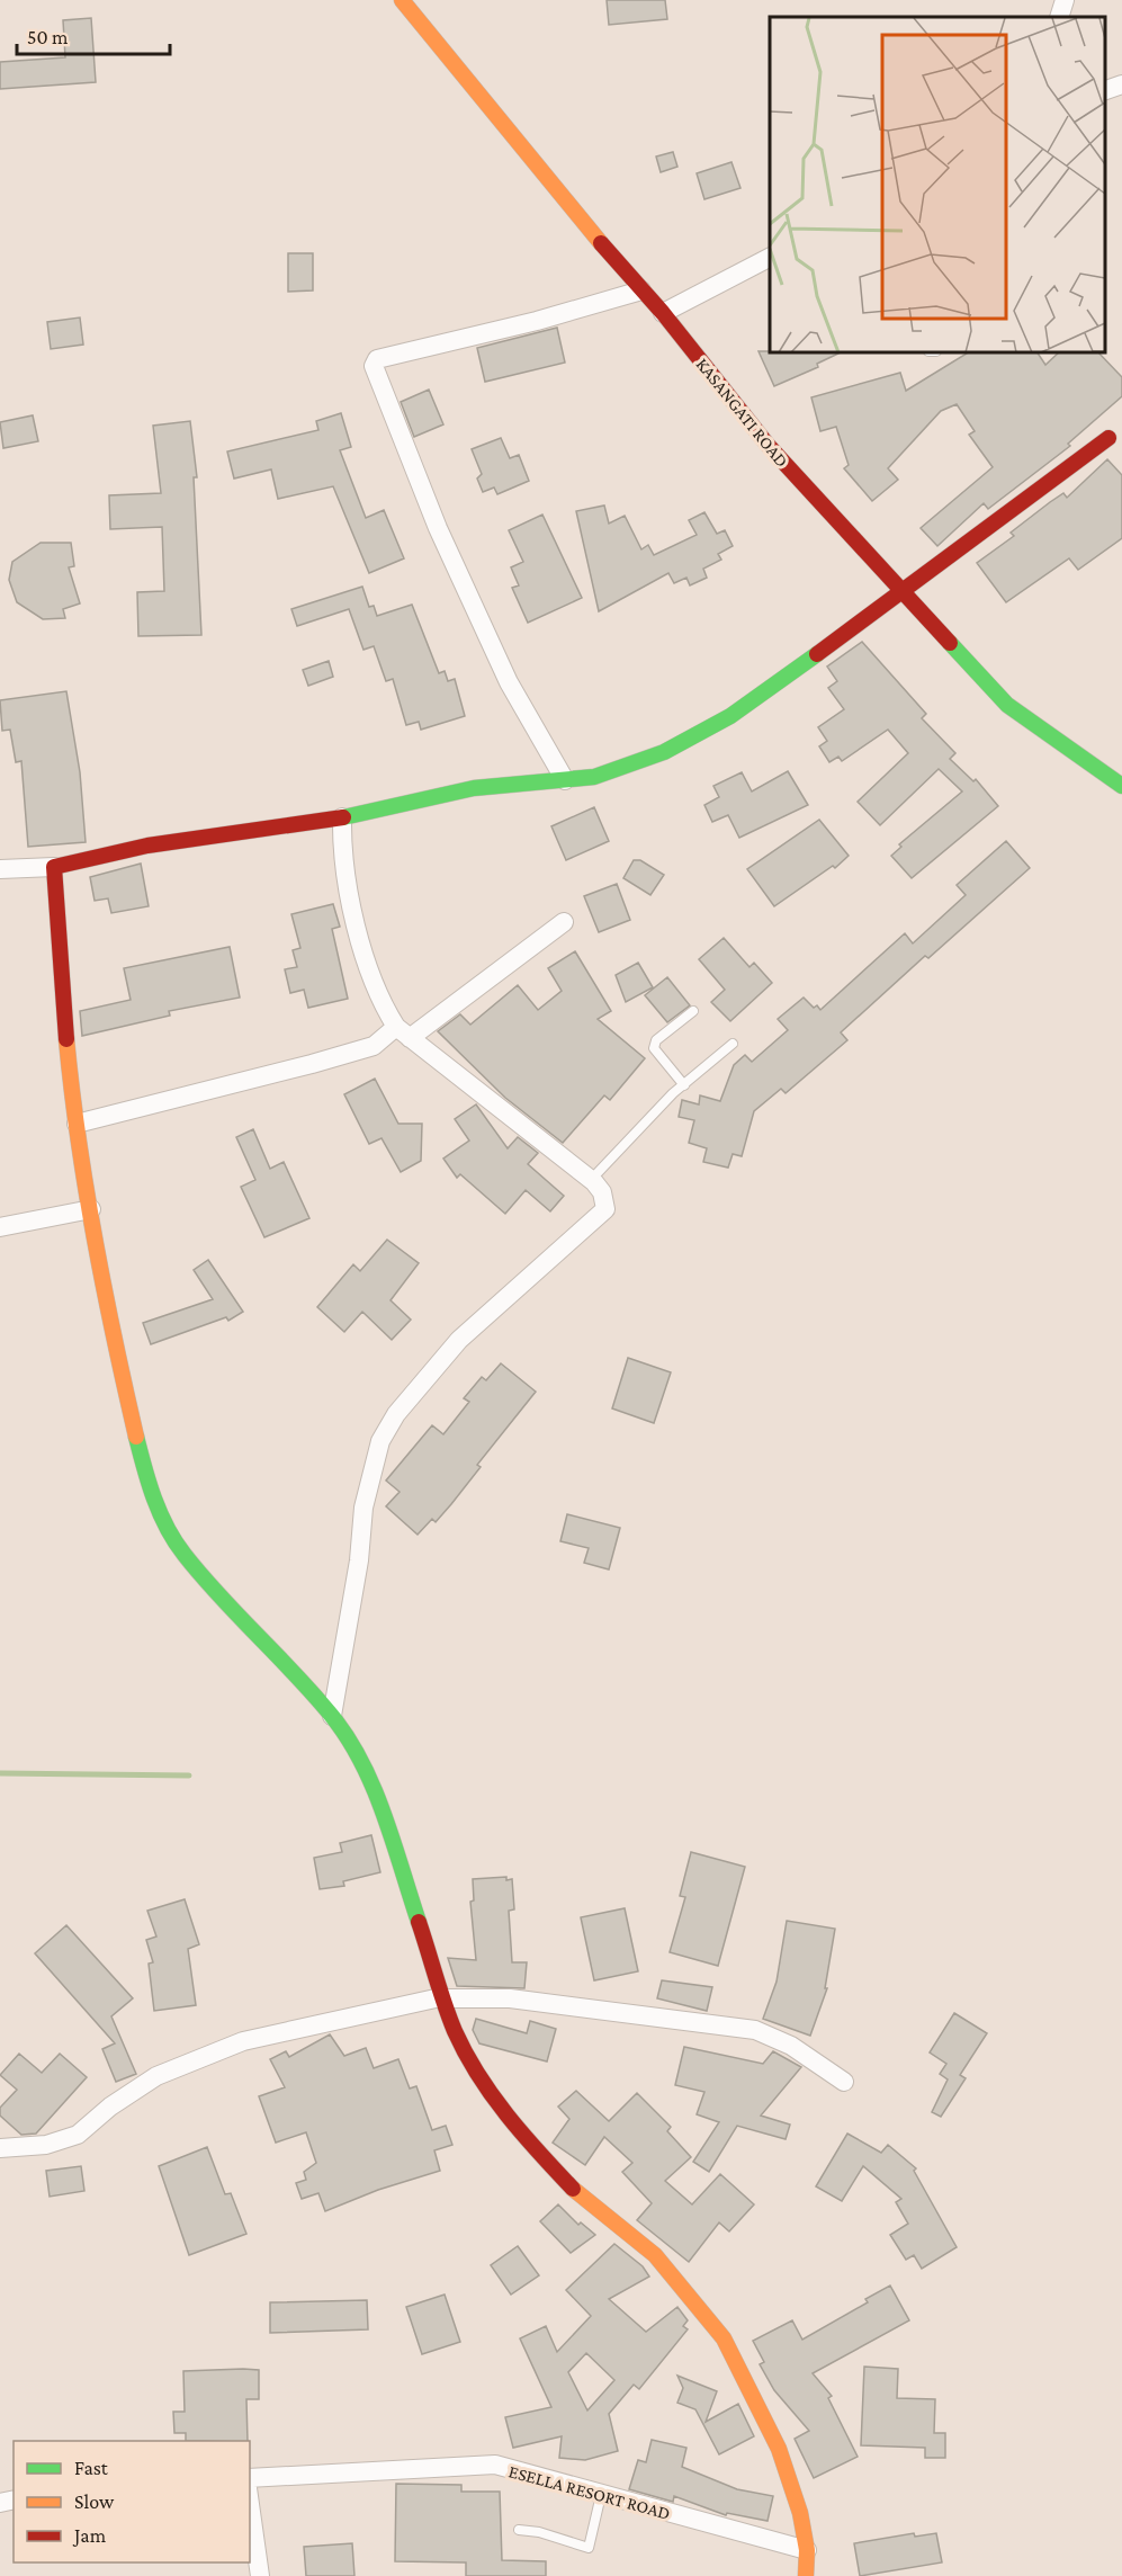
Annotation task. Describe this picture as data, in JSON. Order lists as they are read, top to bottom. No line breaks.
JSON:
{"streets":{"street":["KASANGATI ROAD","ESELLA RESORT ROAD"]},"legend":["Fast","Slow","Jam"],"scale_bar":"50 m"}
